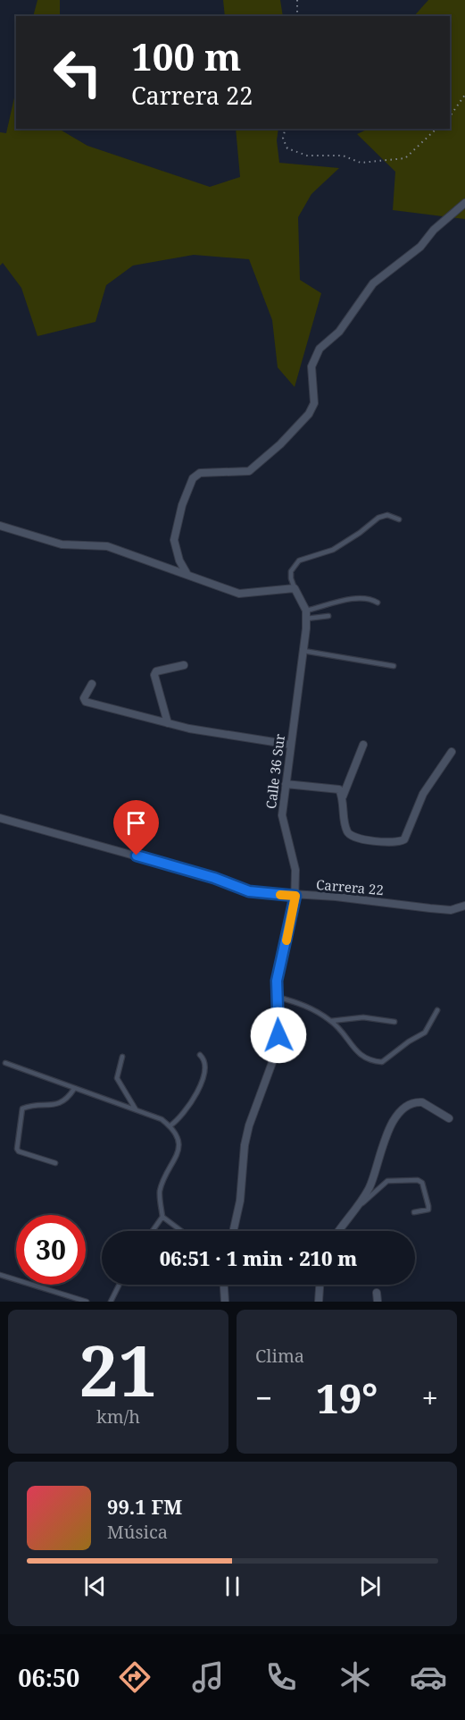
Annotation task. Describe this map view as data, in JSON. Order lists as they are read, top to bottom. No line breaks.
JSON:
{"streets":{"street":["Calle 36 Sur","Carrera 22"]},"crossings":[["Calle 36 Sur","Carrera 22"]],"page":{"turn":["100 m","Carrera 22"],"limit":"30","trip":"06:51 · 1 min · 210 m","tile":[["21","km/h"],"Clima"],"heat":["−","19°","+"],"song":["99.1 FM","Música"],"tabs":"06:50"}}
